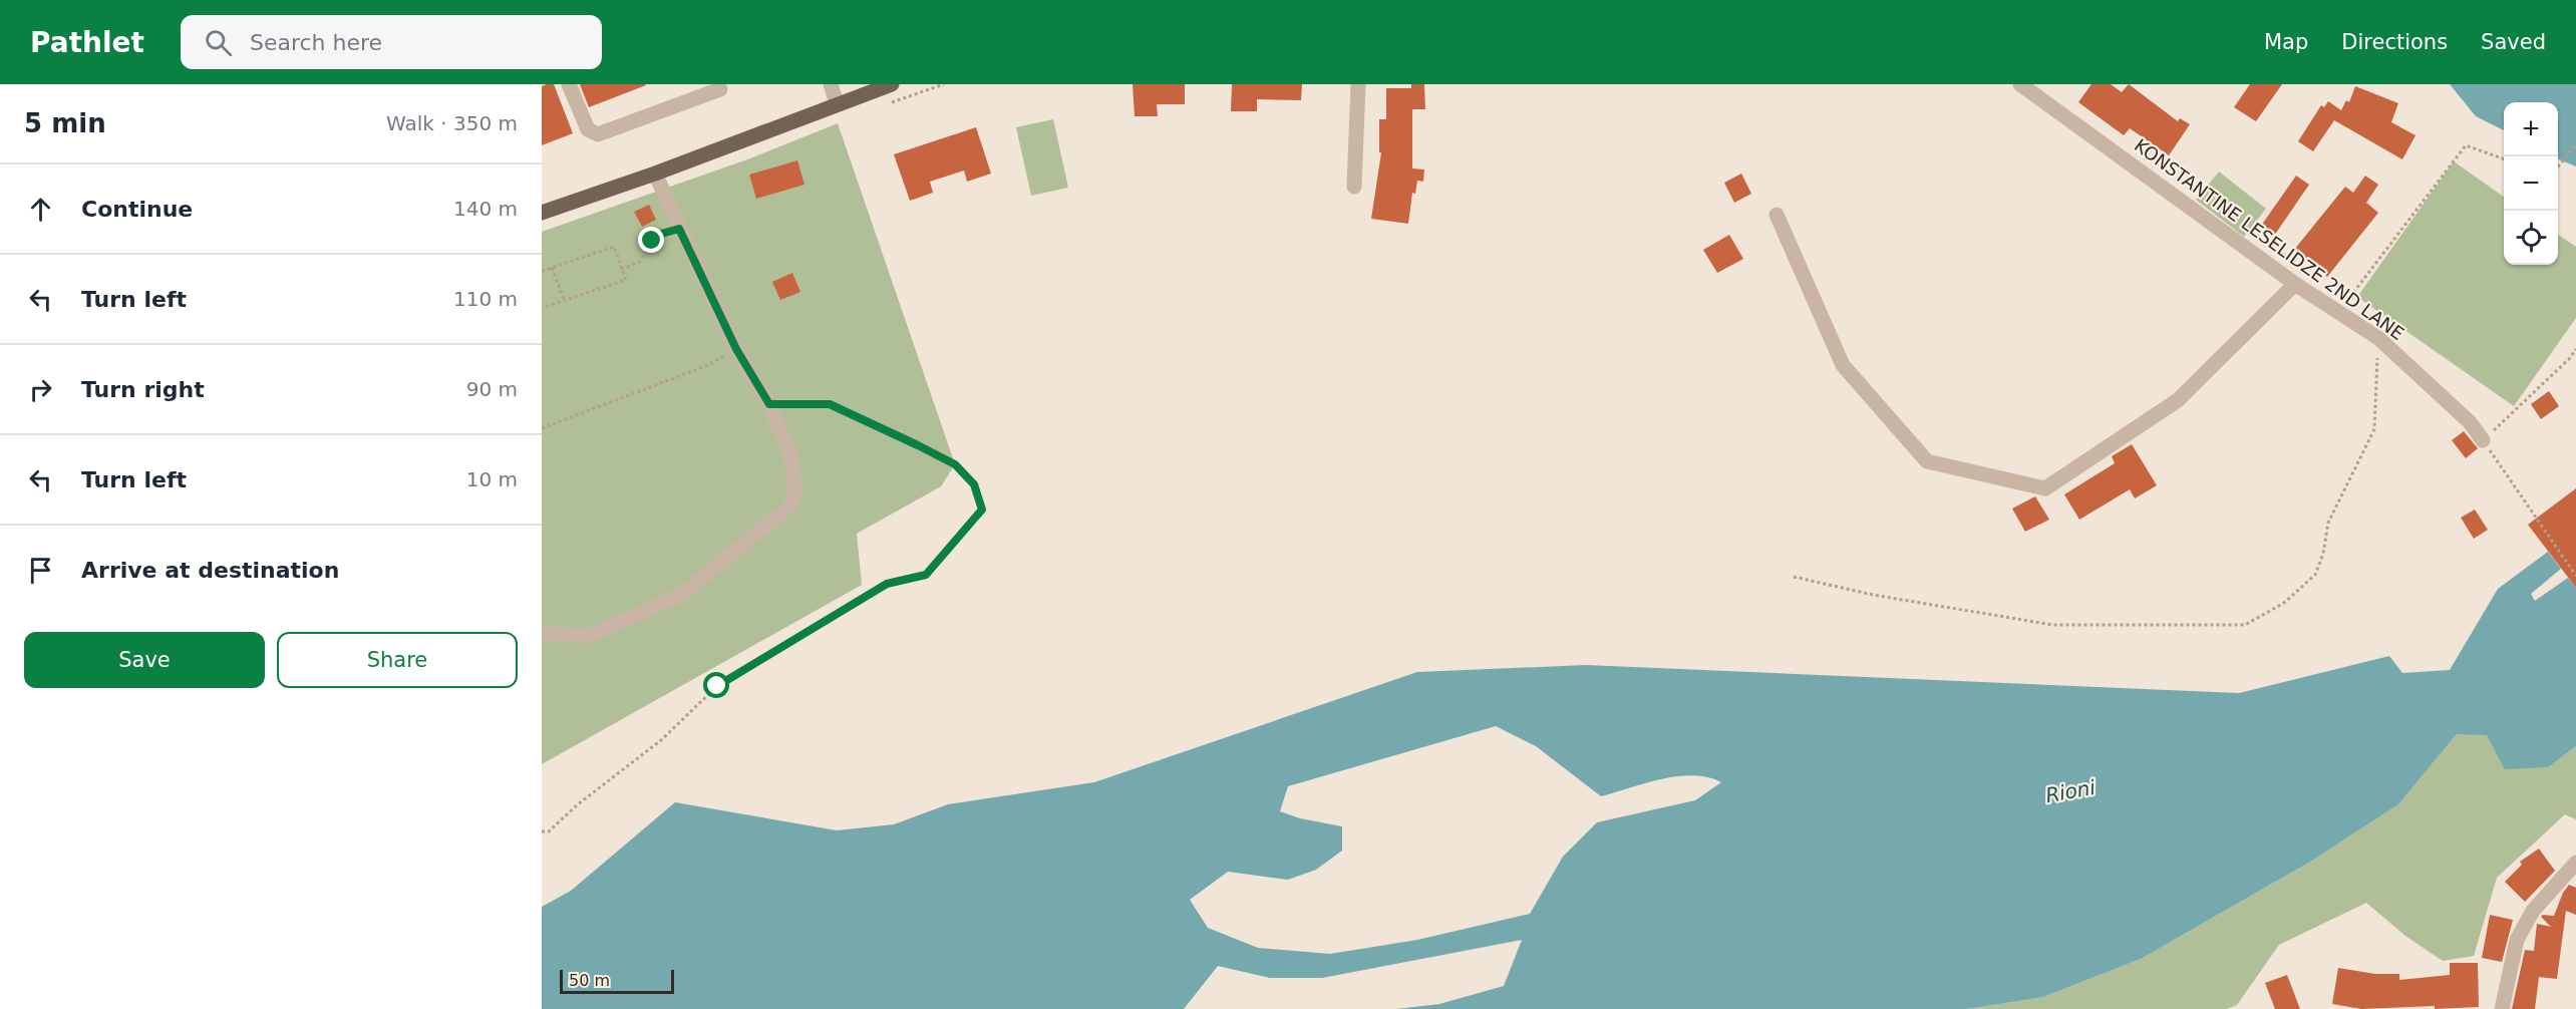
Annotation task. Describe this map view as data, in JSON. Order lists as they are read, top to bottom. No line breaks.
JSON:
{"streets":{"street":["KONSTANTINE LESELIDZE 2ND LANE"]},"water":["Rioni"],"scale_bar":"50 m","page":{"header":"Pathlet","search":"Search here","nav":["Map","Directions","Saved"],"heading":["5 min","Walk · 350 m"],"map_buttons":["+","−"],"list":[["Continue","140 m"],["Turn left","110 m"],["Turn right","90 m"],["Turn left","10 m"],"Arrive at destination"],"buttons":["Save","Share"],"scale":"50 m"}}
